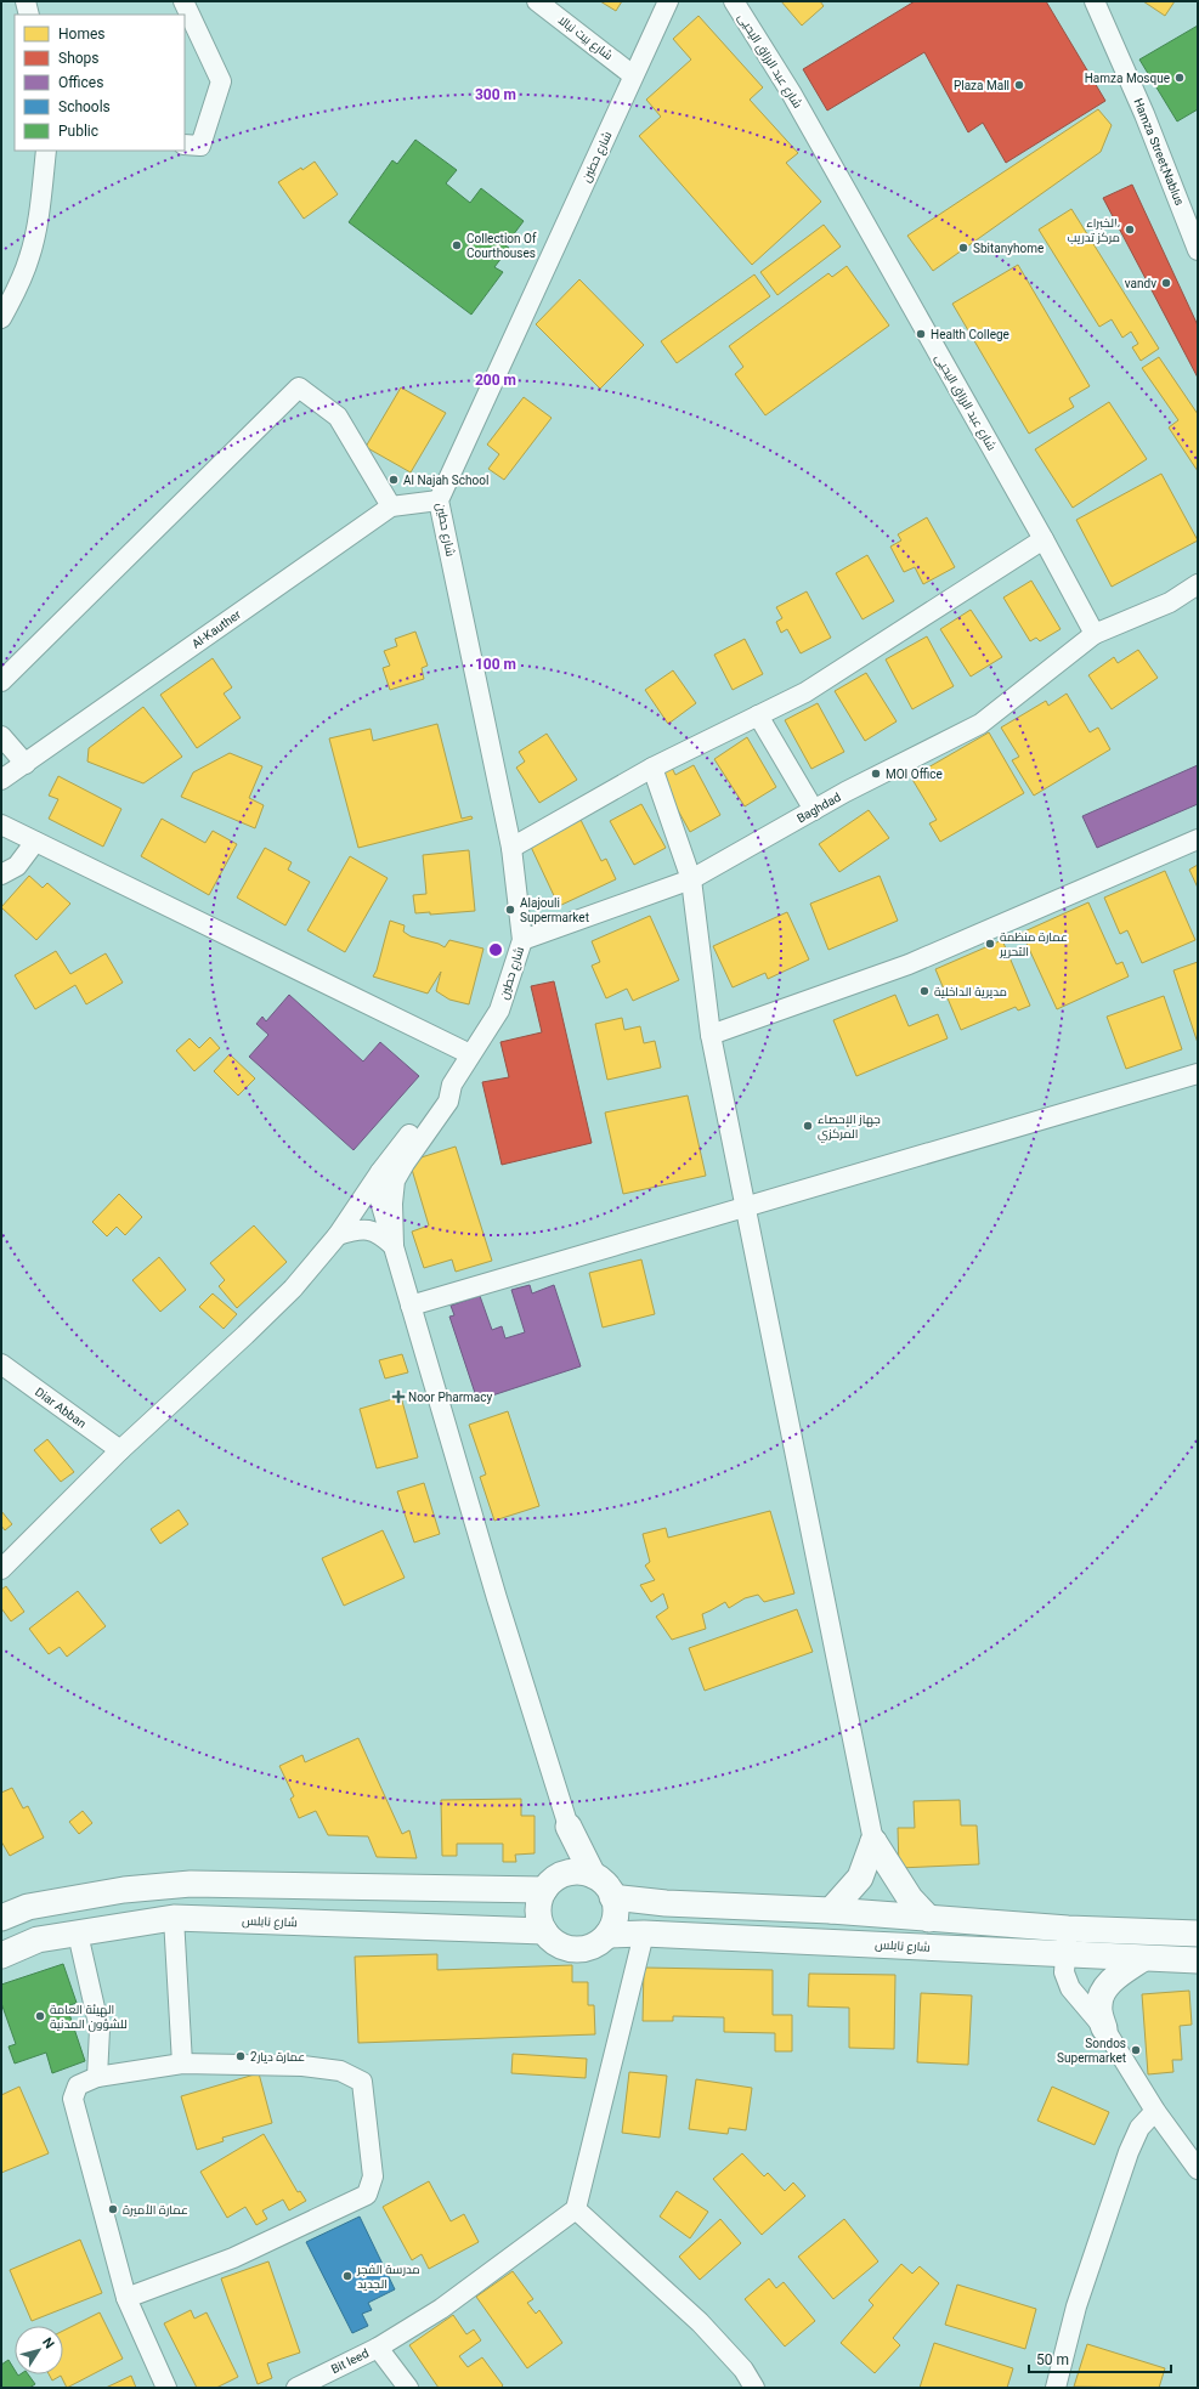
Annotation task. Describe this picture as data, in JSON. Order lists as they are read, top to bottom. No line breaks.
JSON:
{"streets":{"main road":["شارع نابلس"],"street":["شارع بيت نبالا","شارع عبد الرزاق اليحيى","Hamza Street;Nablus","شارع حطين","Al-Kauther","Baghdad","Diar Abban","Bit leed"]},"crossings":[["شارع بيت نبالا","شارع حطين"],["شارع عبد الرزاق اليحيى","Baghdad"],["شارع حطين","Al-Kauther"],["شارع حطين","Baghdad"]],"places":{"other":["Hamza Mosque","Plaza Mall","الخبراء، مركز تدريب","Collection Of Courthouses","Sbitanyhome","vandv","Health College","Al Najah School","MOI Office","Alajouli Supermarket","عمارة منظمة التحرير","مديرية الداخلية","جهاز الإحصاء المركزي","الهيئة العامة للشؤون المدنية","Sondos Supermarket","عمارة ديار2","عمارة الأميرة","مدرسة الفجر الجديد"],"health":["Noor Pharmacy"]},"legend":["Homes","Shops","Offices","Schools","Public"],"scale_bar":"50 m","north":"top right","rings":["300 m","200 m","100 m"]}
